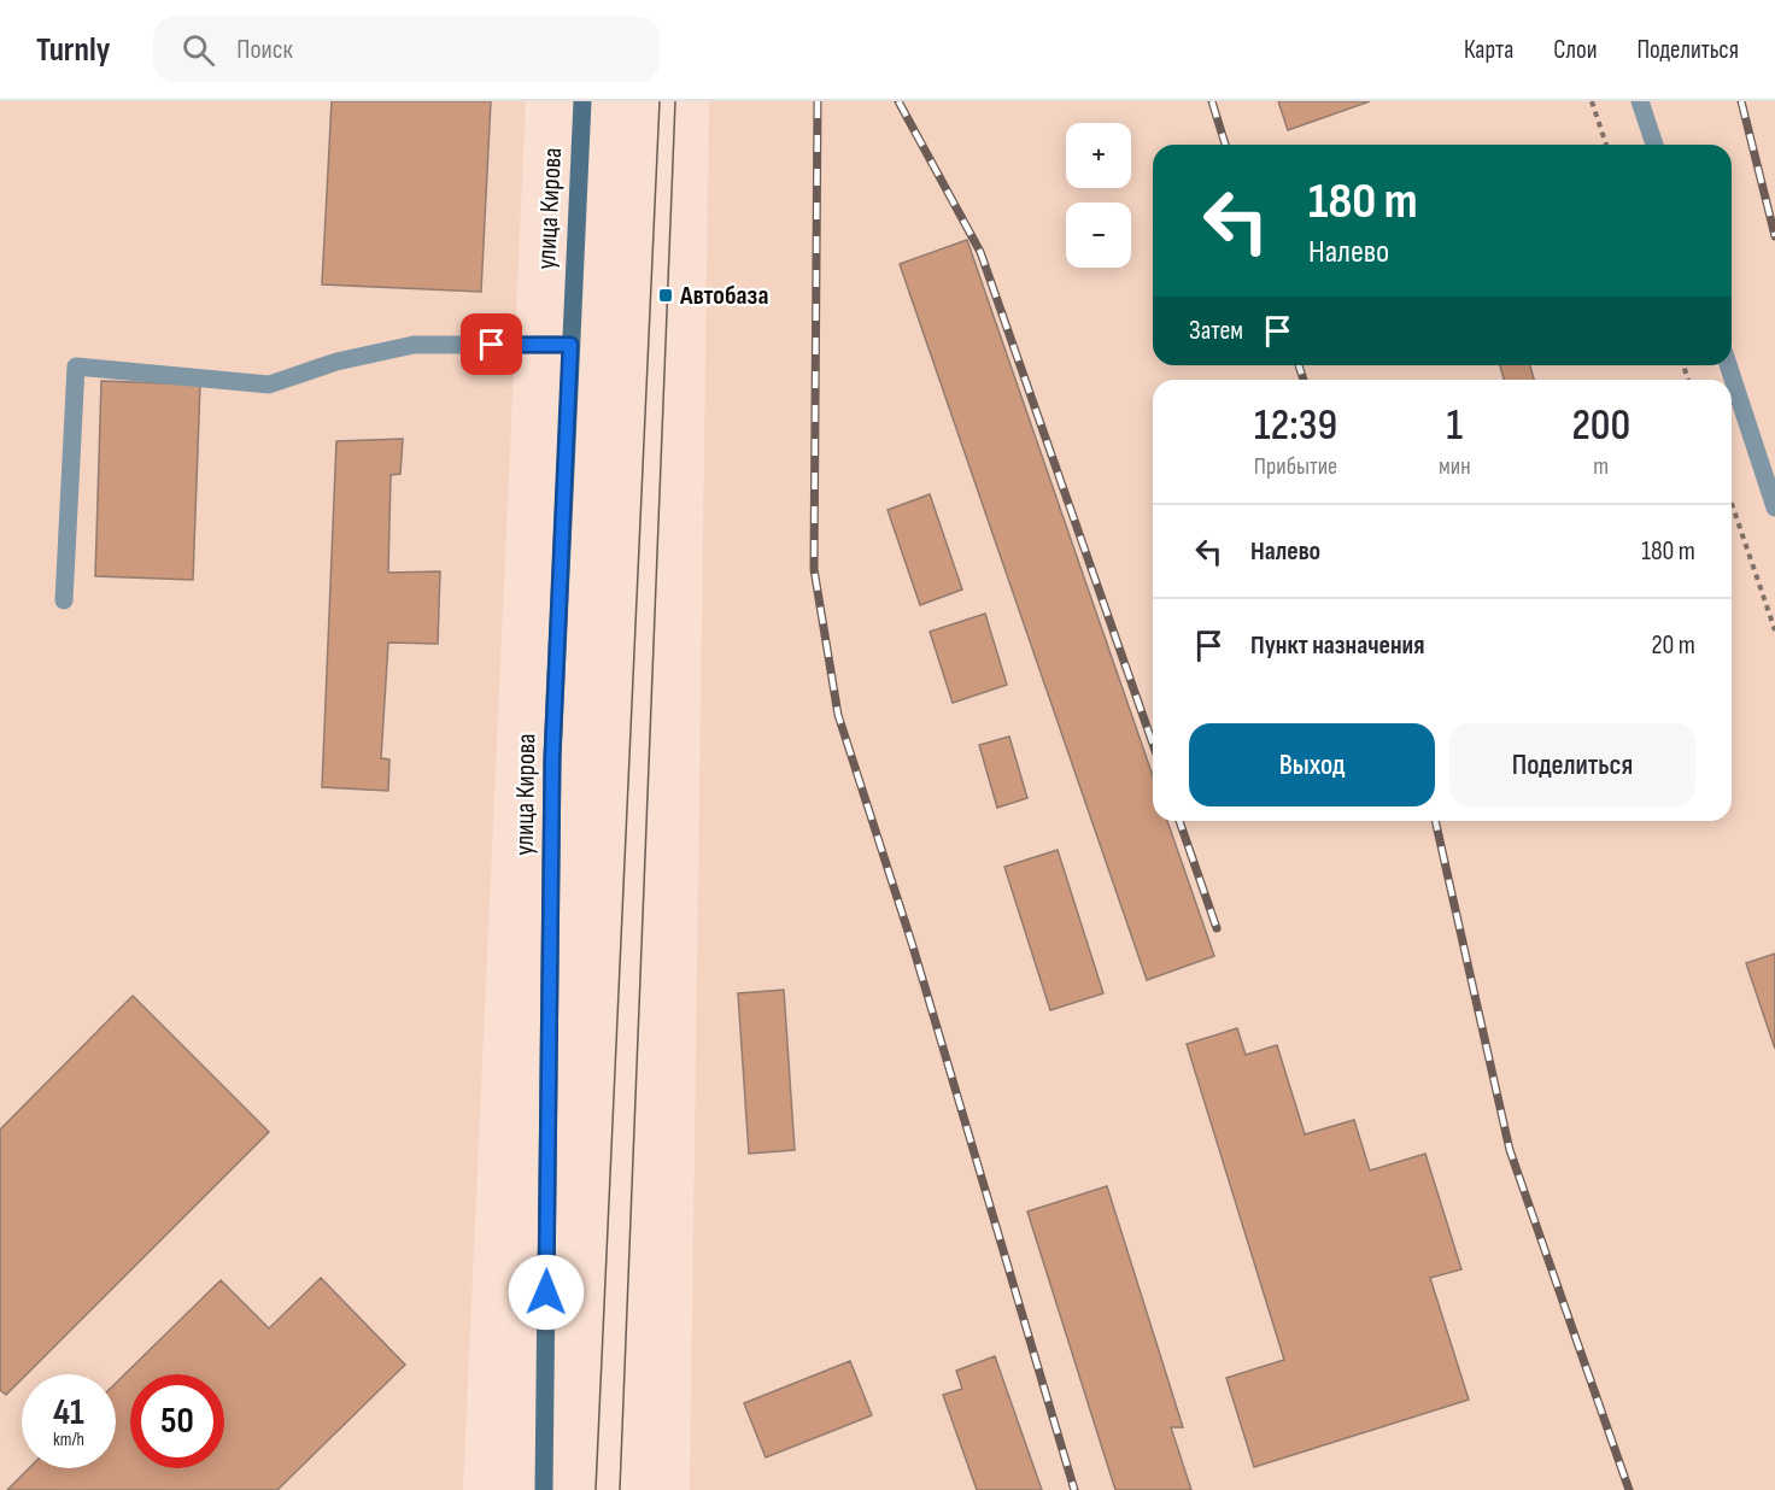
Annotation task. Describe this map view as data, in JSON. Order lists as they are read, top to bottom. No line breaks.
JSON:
{"streets":{"main road":["улица Кирова"]},"places":{"transit":["Автобаза"]},"page":{"header":"Turnly","search":"Поиск","nav":["Карта","Слои","Поделиться"],"map_buttons":["+","−"],"turn":["180 m","Налево"],"then":"Затем","eta":["12:39","Прибытие","1","мин","200","m"],"list":[{"name":"Налево","value":"180 m"},{"name":"Пункт назначения","value":"20 m"}],"buttons":["Выход","Поделиться"],"speed":"41 km/h","limit":"50"}}
